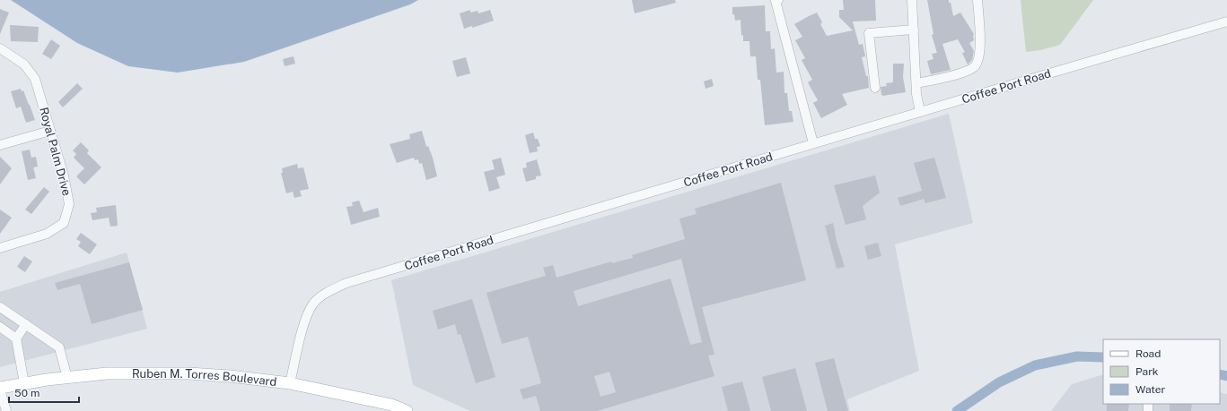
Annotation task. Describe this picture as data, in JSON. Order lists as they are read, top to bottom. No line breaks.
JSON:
{"streets":{"main road":["Ruben M. Torres Boulevard"],"street":["Coffee Port Road","Royal Palm Drive"]},"crossings":[["Coffee Port Road","Ruben M. Torres Boulevard"]],"legend":["Road","Park","Water"],"scale_bar":"50 m"}
